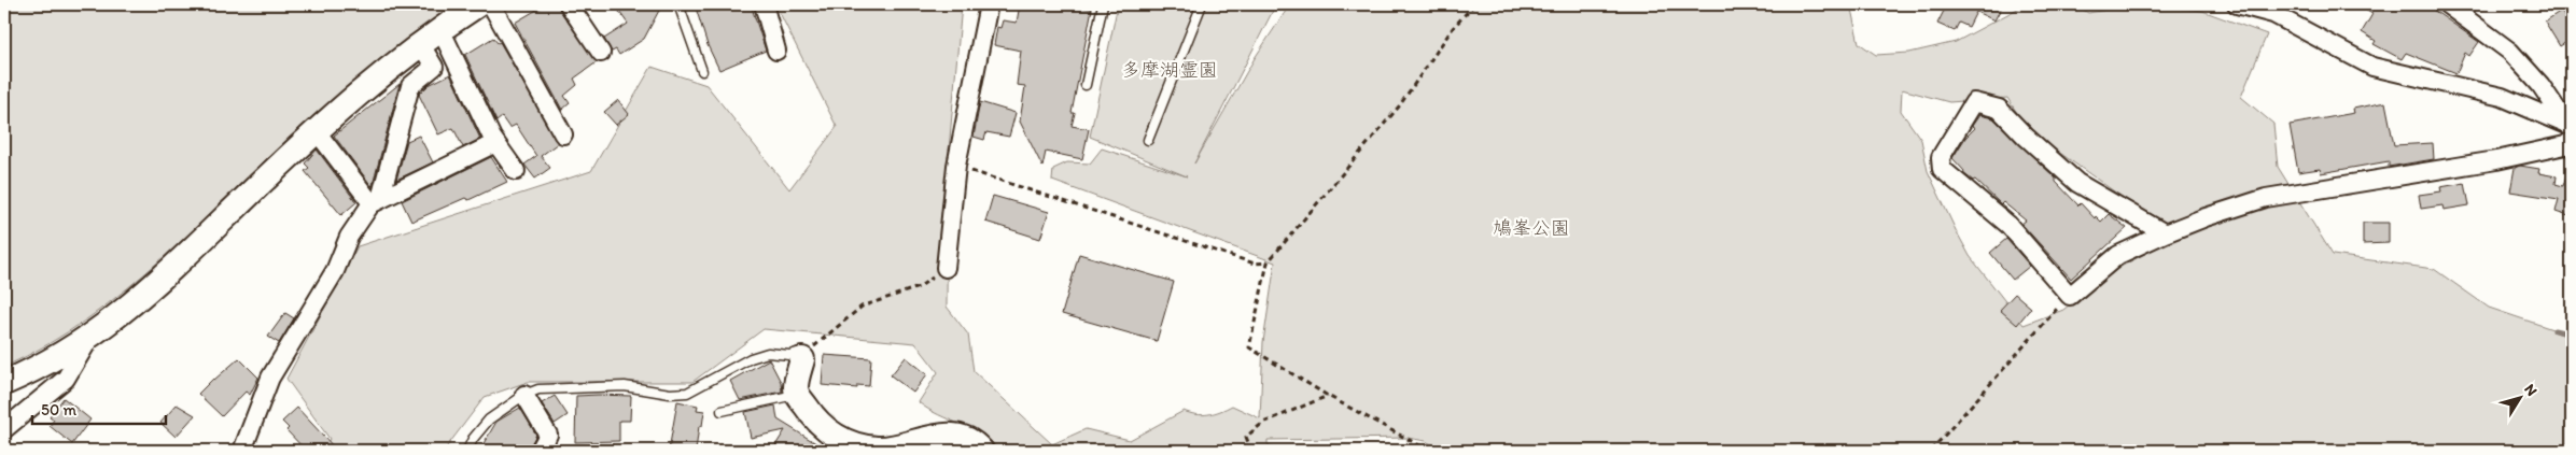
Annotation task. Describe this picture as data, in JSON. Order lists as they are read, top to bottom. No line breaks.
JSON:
{"parks":["多摩湖霊園","鳩峯公園"],"scale_bar":"50 m","north":"top right"}
